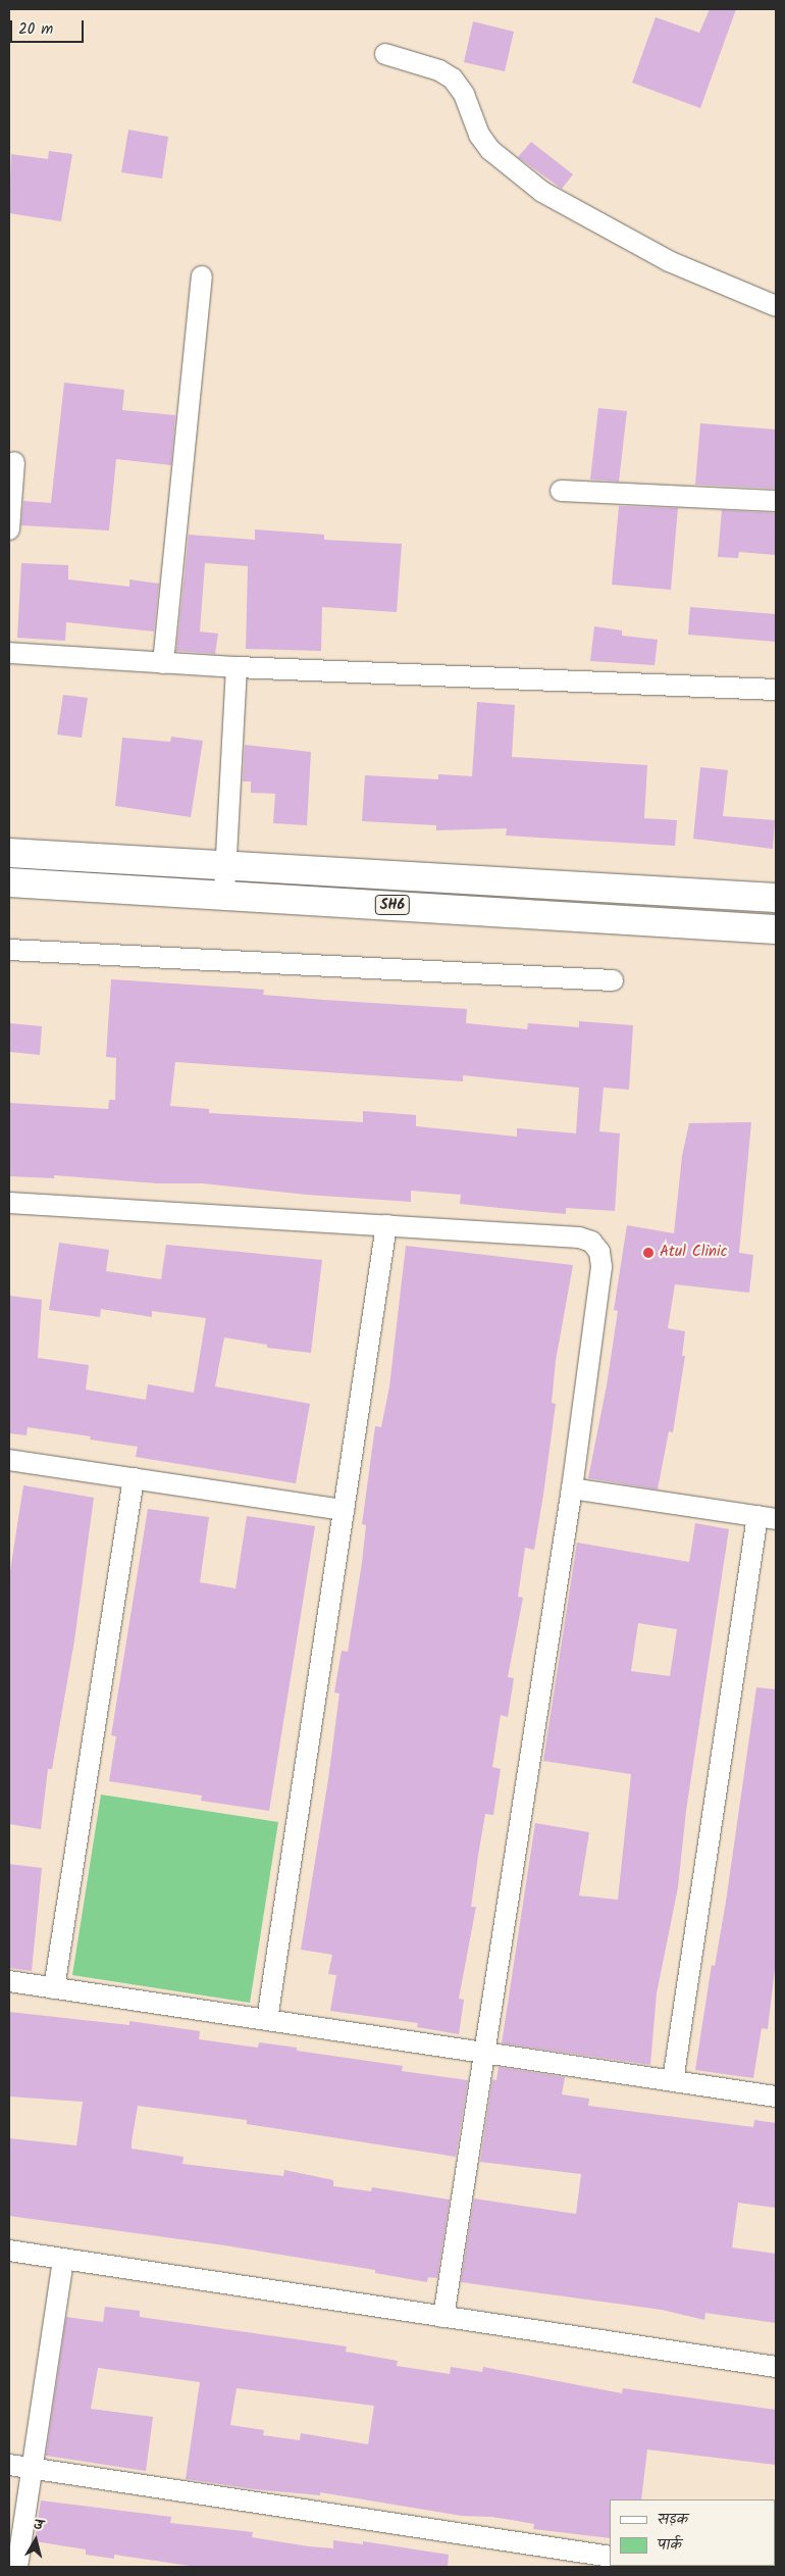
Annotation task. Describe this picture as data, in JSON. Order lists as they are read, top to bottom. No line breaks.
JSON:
{"streets":{"main road":["SH6"]},"places":["Atul Clinic"],"legend":["सड़क","पार्क"],"scale_bar":"20 m","north":"top"}
